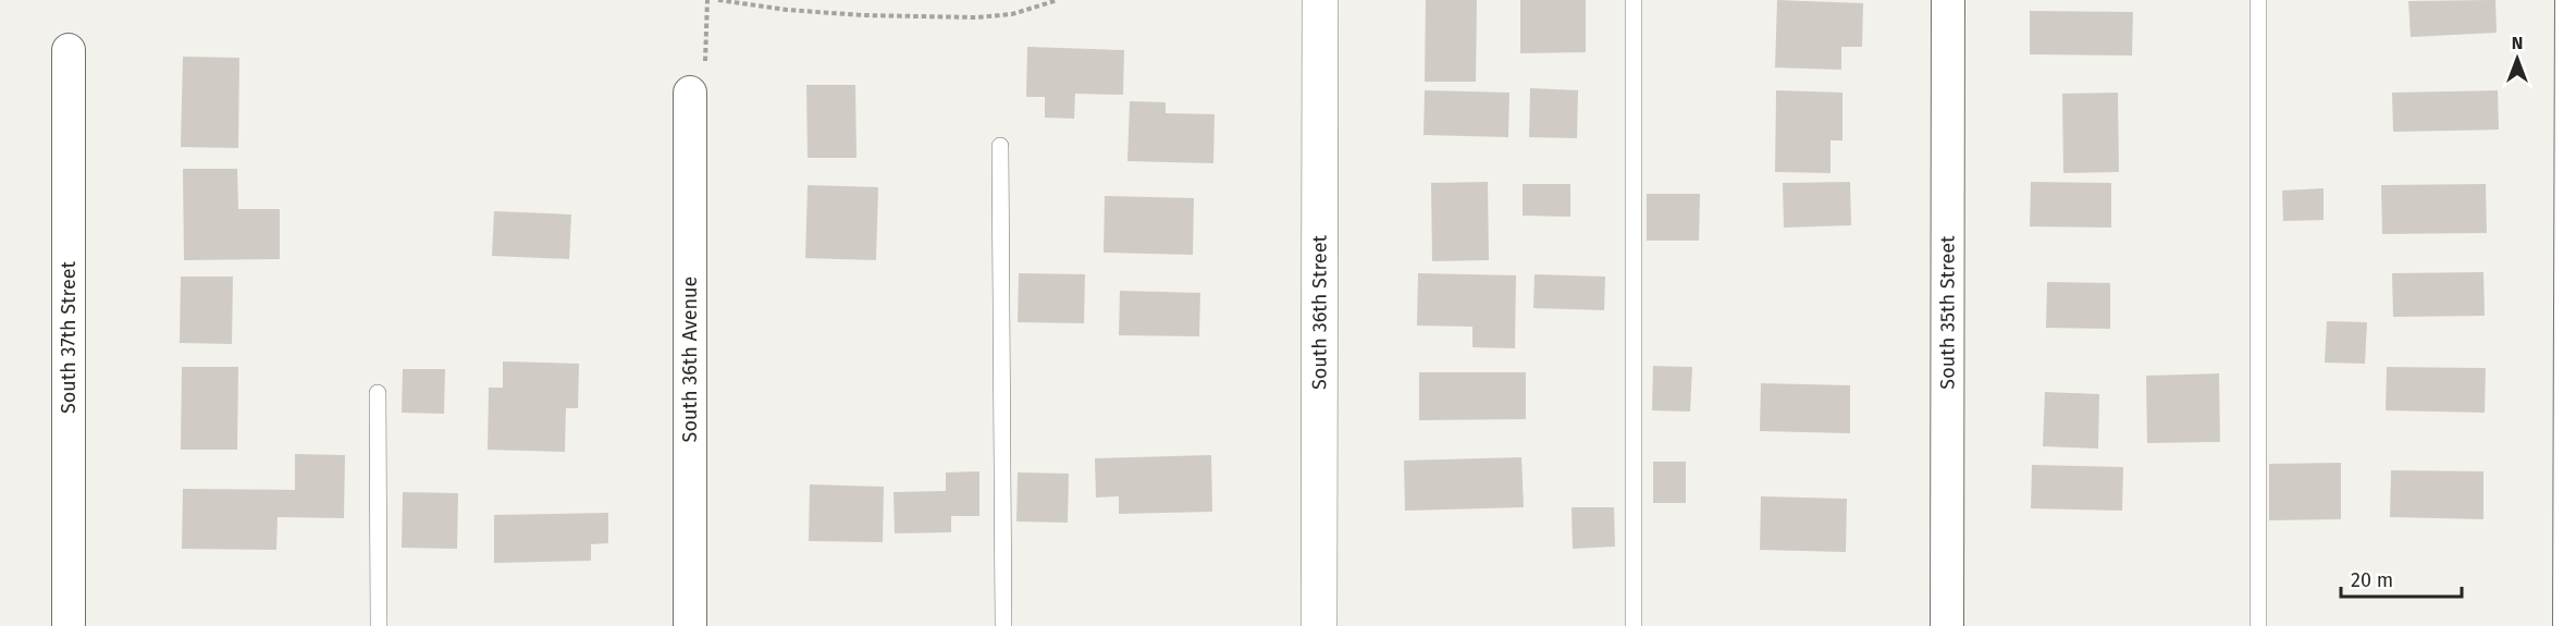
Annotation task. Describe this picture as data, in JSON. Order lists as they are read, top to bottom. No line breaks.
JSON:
{"streets":{"street":["South 36th Street","South 35th Street","South 37th Street","South 36th Avenue"]},"scale_bar":"20 m","north":"top"}
